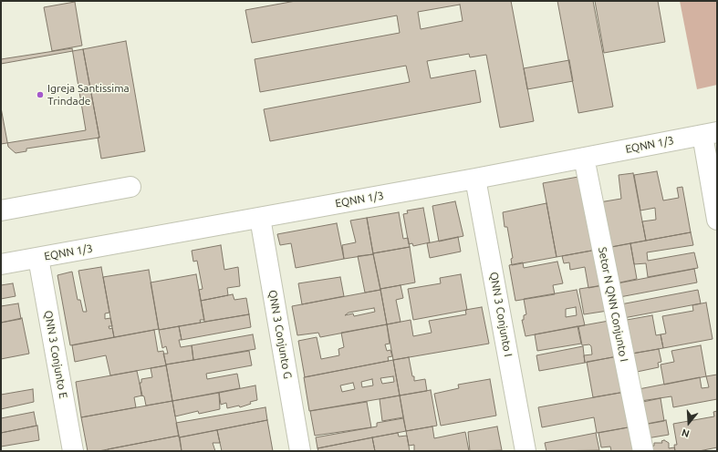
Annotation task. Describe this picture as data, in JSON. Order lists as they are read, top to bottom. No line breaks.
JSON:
{"streets":{"street":["EQNN 1/3","Setor N QNN Conjunto I","QNN 3 Conjunto I","QNN 3 Conjunto G","QNN 3 Conjunto E"]},"crossings":[["EQNN 1/3","Setor N QNN Conjunto I"],["EQNN 1/3","QNN 3 Conjunto I"],["EQNN 1/3","QNN 3 Conjunto G"],["EQNN 1/3","QNN 3 Conjunto E"]],"places":["Igreja Santissima Trindade"],"north":"bottom"}
